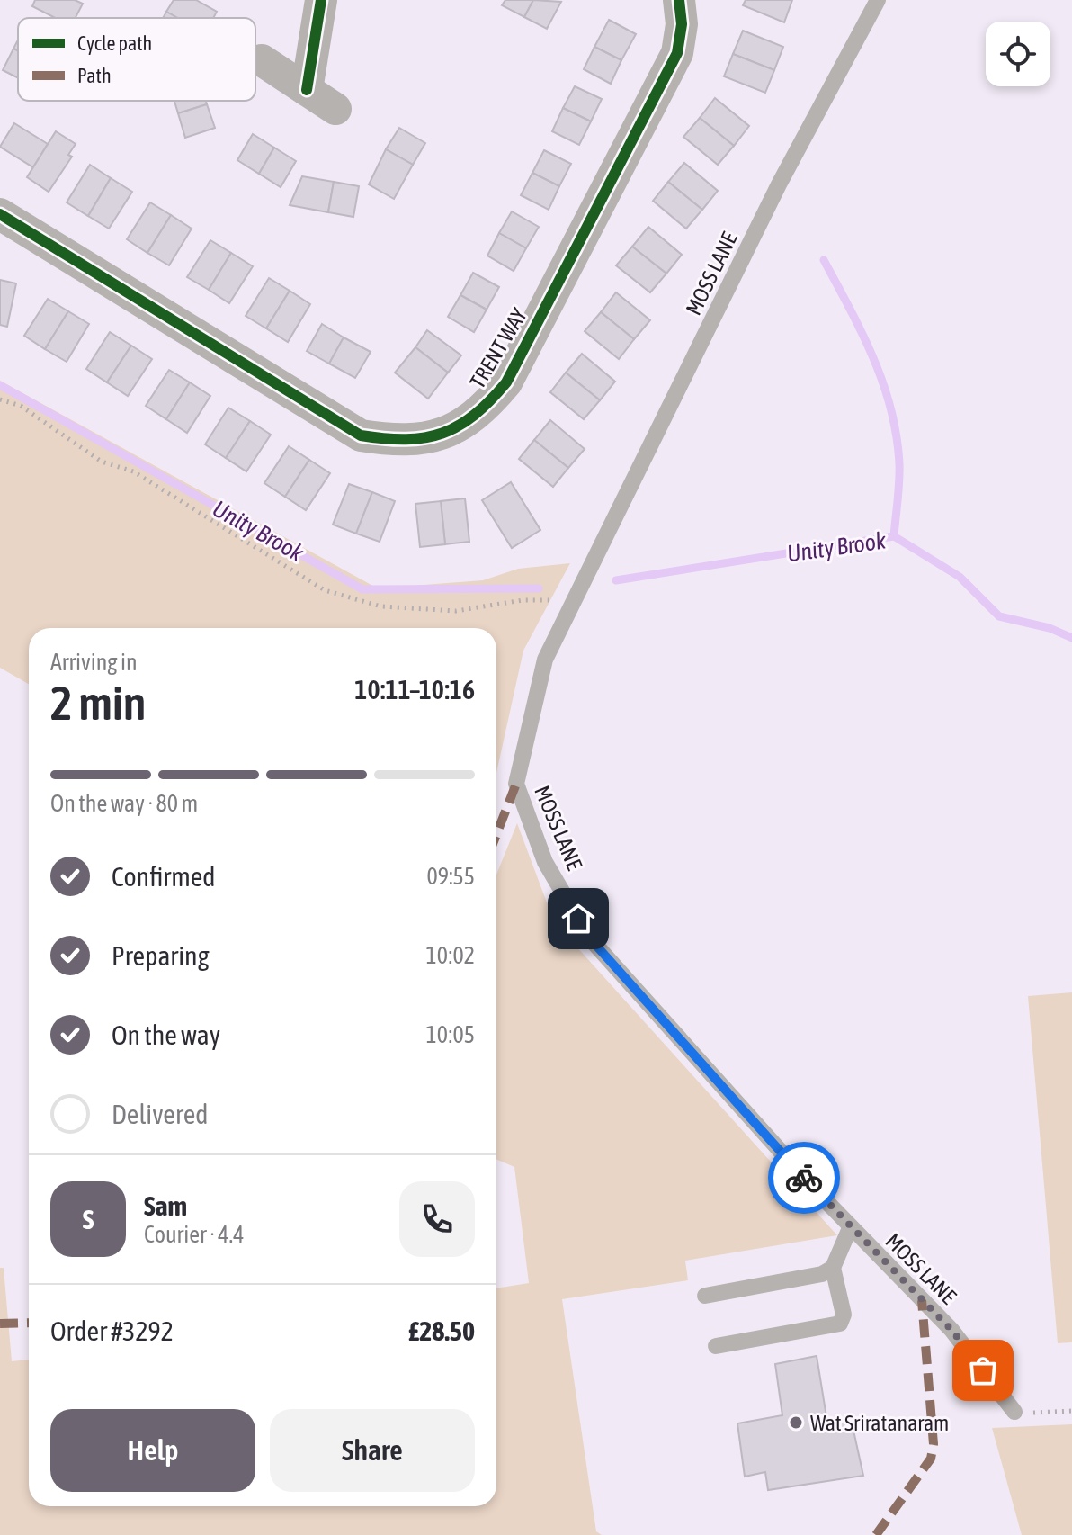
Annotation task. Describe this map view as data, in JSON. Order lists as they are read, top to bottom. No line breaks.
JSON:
{"streets":{"street":["TRENT WAY"],"lane":["MOSS LANE"]},"water":["Unity Brook"],"places":["Wat Sriratanaram"],"legend":["Cycle path","Path"],"page":{"heading":["2 min","Arriving in","10:11–10:16"],"panel":["Sam","Courier · 4.4","Order #3292","£28.50"],"bar":"On the way · 80 m","list":[["Confirmed","09:55"],["Preparing","10:02"],["On the way","10:05"],"Delivered"],"round":"S","buttons":["Help","Share"]}}
